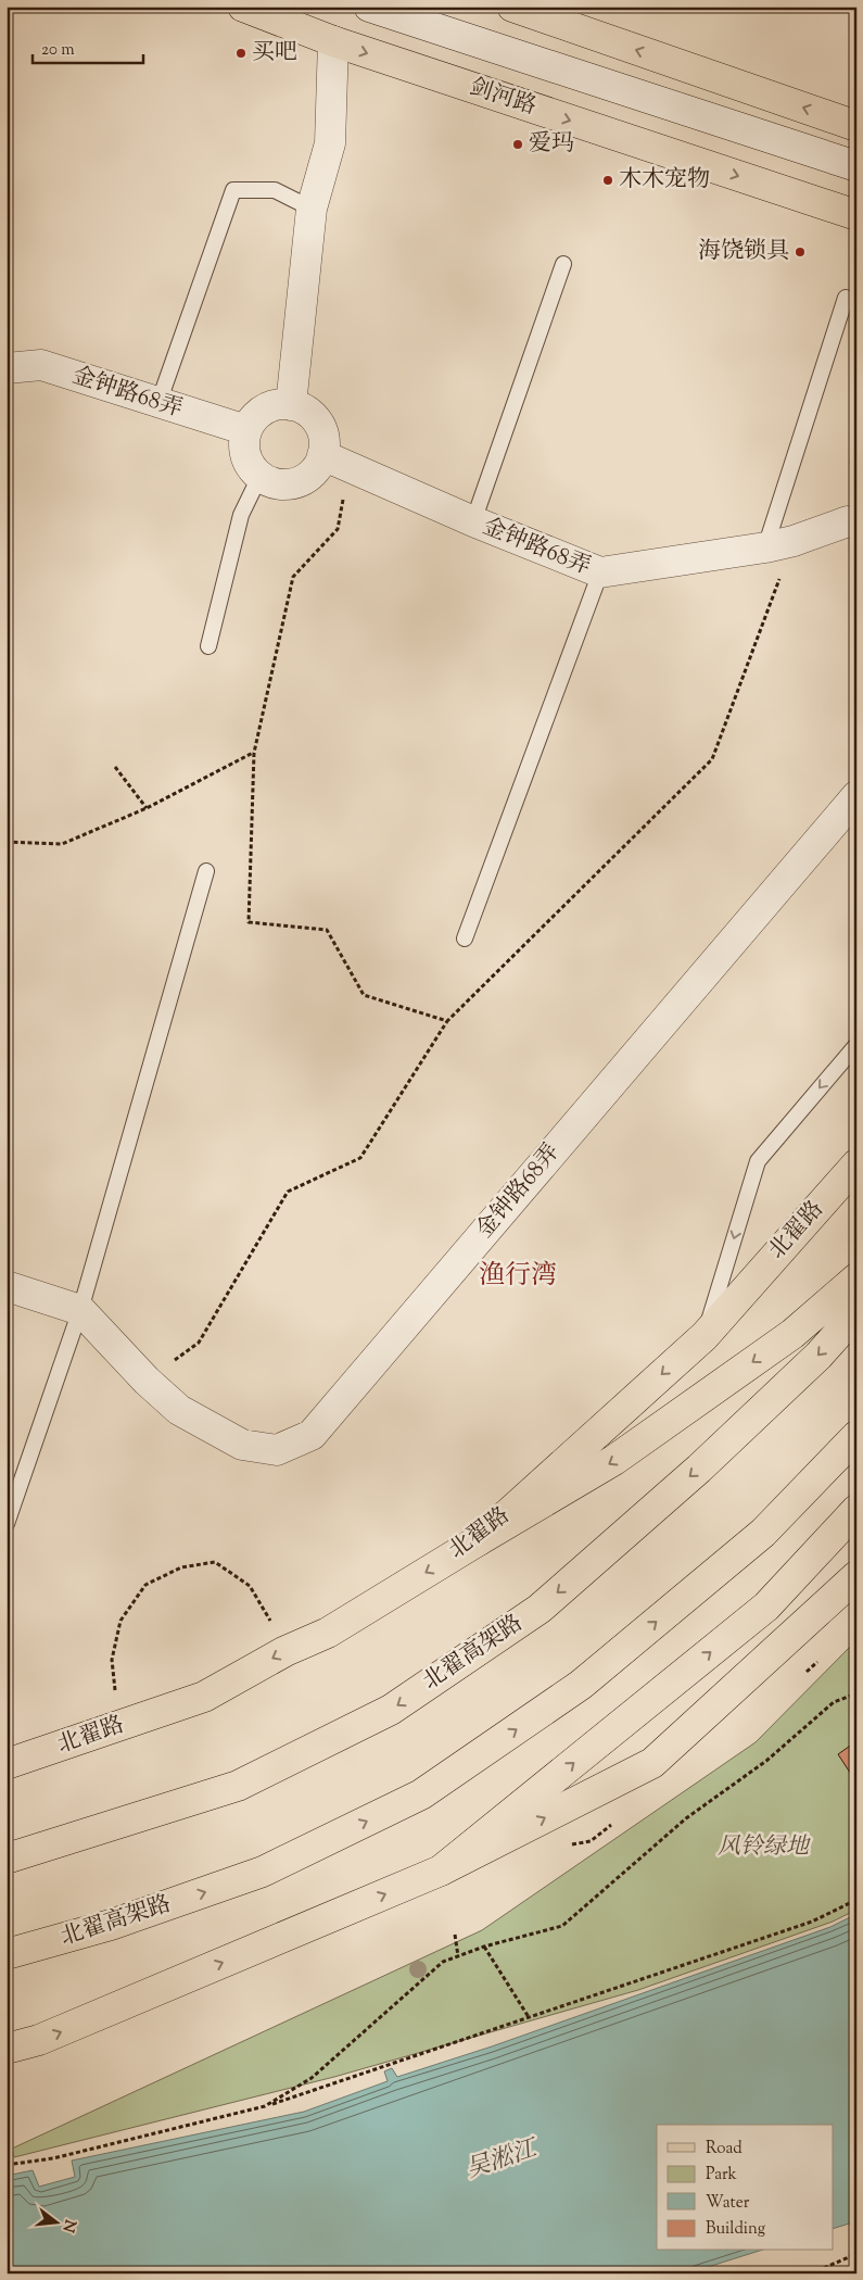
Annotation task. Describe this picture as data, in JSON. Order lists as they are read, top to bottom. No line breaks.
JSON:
{"streets":{"main road":["剑河路","北翟路","北翟高架路"],"street":["金钟路68弄"]},"districts":["渔行湾"],"water":["吴淞江"],"parks":["风铃绿地"],"places":["买吧","爱玛","木木宠物","海饶锁具"],"legend":["Road","Park","Water","Building"],"scale_bar":"20 m","north":"right"}
